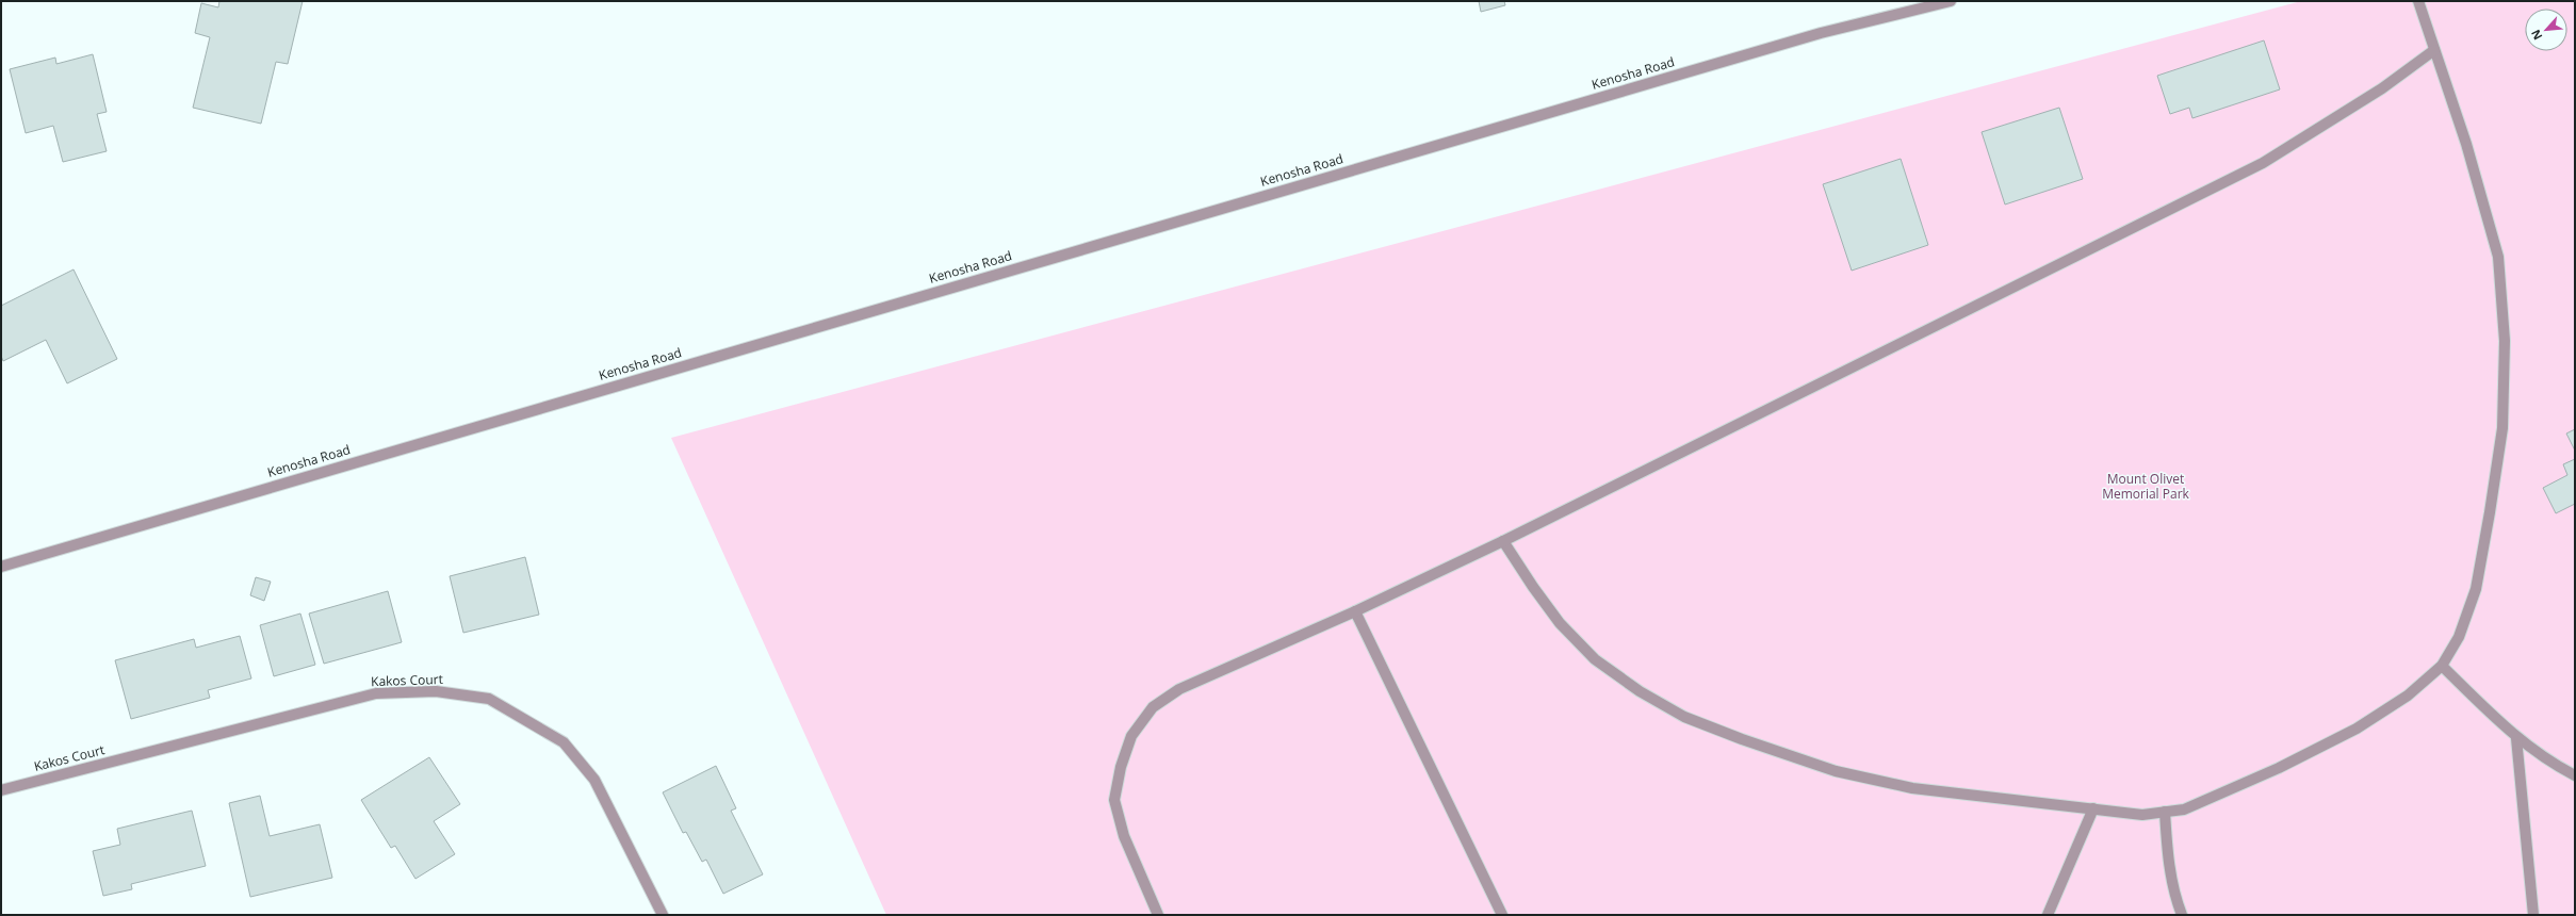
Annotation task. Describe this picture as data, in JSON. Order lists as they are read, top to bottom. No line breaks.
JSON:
{"streets":{"street":["Kenosha Road","Kakos Court"]},"parks":["Mount Olivet Memorial Park"],"north":"bottom left"}
